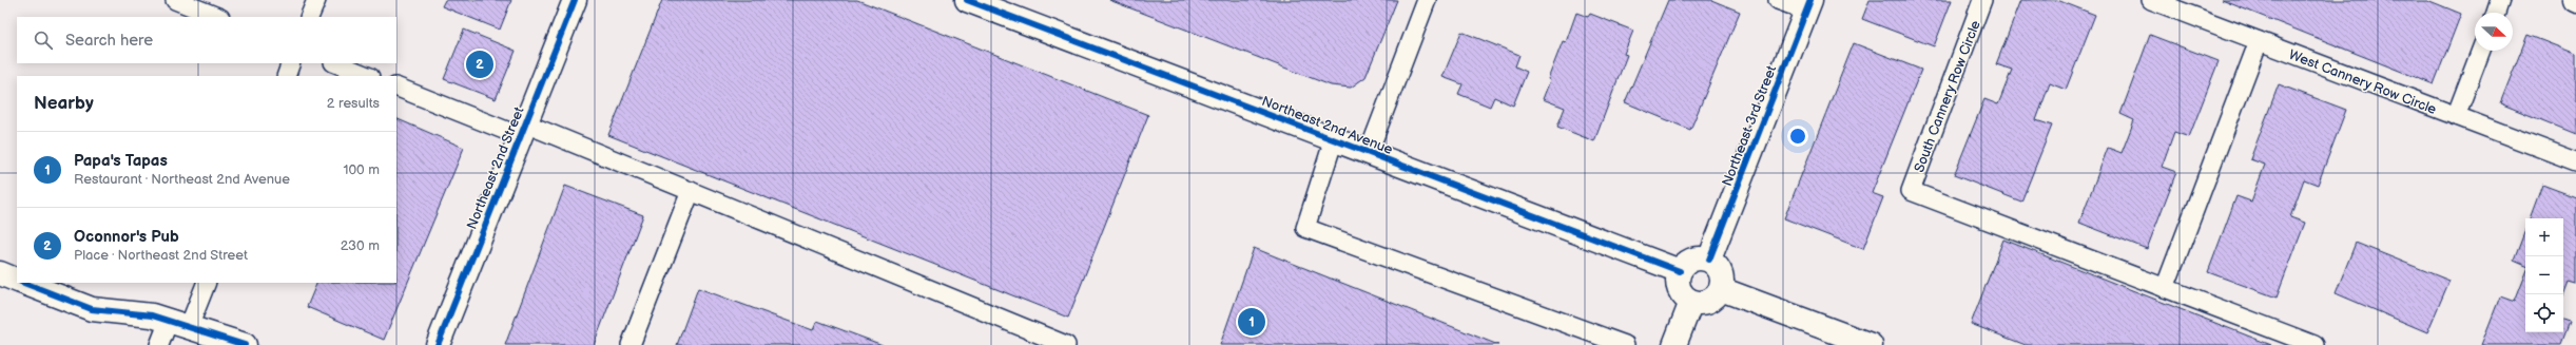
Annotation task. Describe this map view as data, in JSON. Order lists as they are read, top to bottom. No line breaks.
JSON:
{"streets":{"street":["Northeast 2nd Avenue","Northeast 3rd Street","Northeast 2nd Street"],"lane":["West Cannery Row Circle","South Cannery Row Circle"]},"crossings":[["Northeast 2nd Avenue","Northeast 3rd Street"]],"north":"right","page":{"search":"Search here","pins":["2","1"],"heading":["Nearby","2 results"],"list":[{"mark":"1","name":"Papa's Tapas","note":"Restaurant · Northeast 2nd Avenue","value":"100 m"},{"mark":"2","name":"Oconnor's Pub","note":"Place · Northeast 2nd Street","value":"230 m"}],"map_buttons":["+","−"]}}
